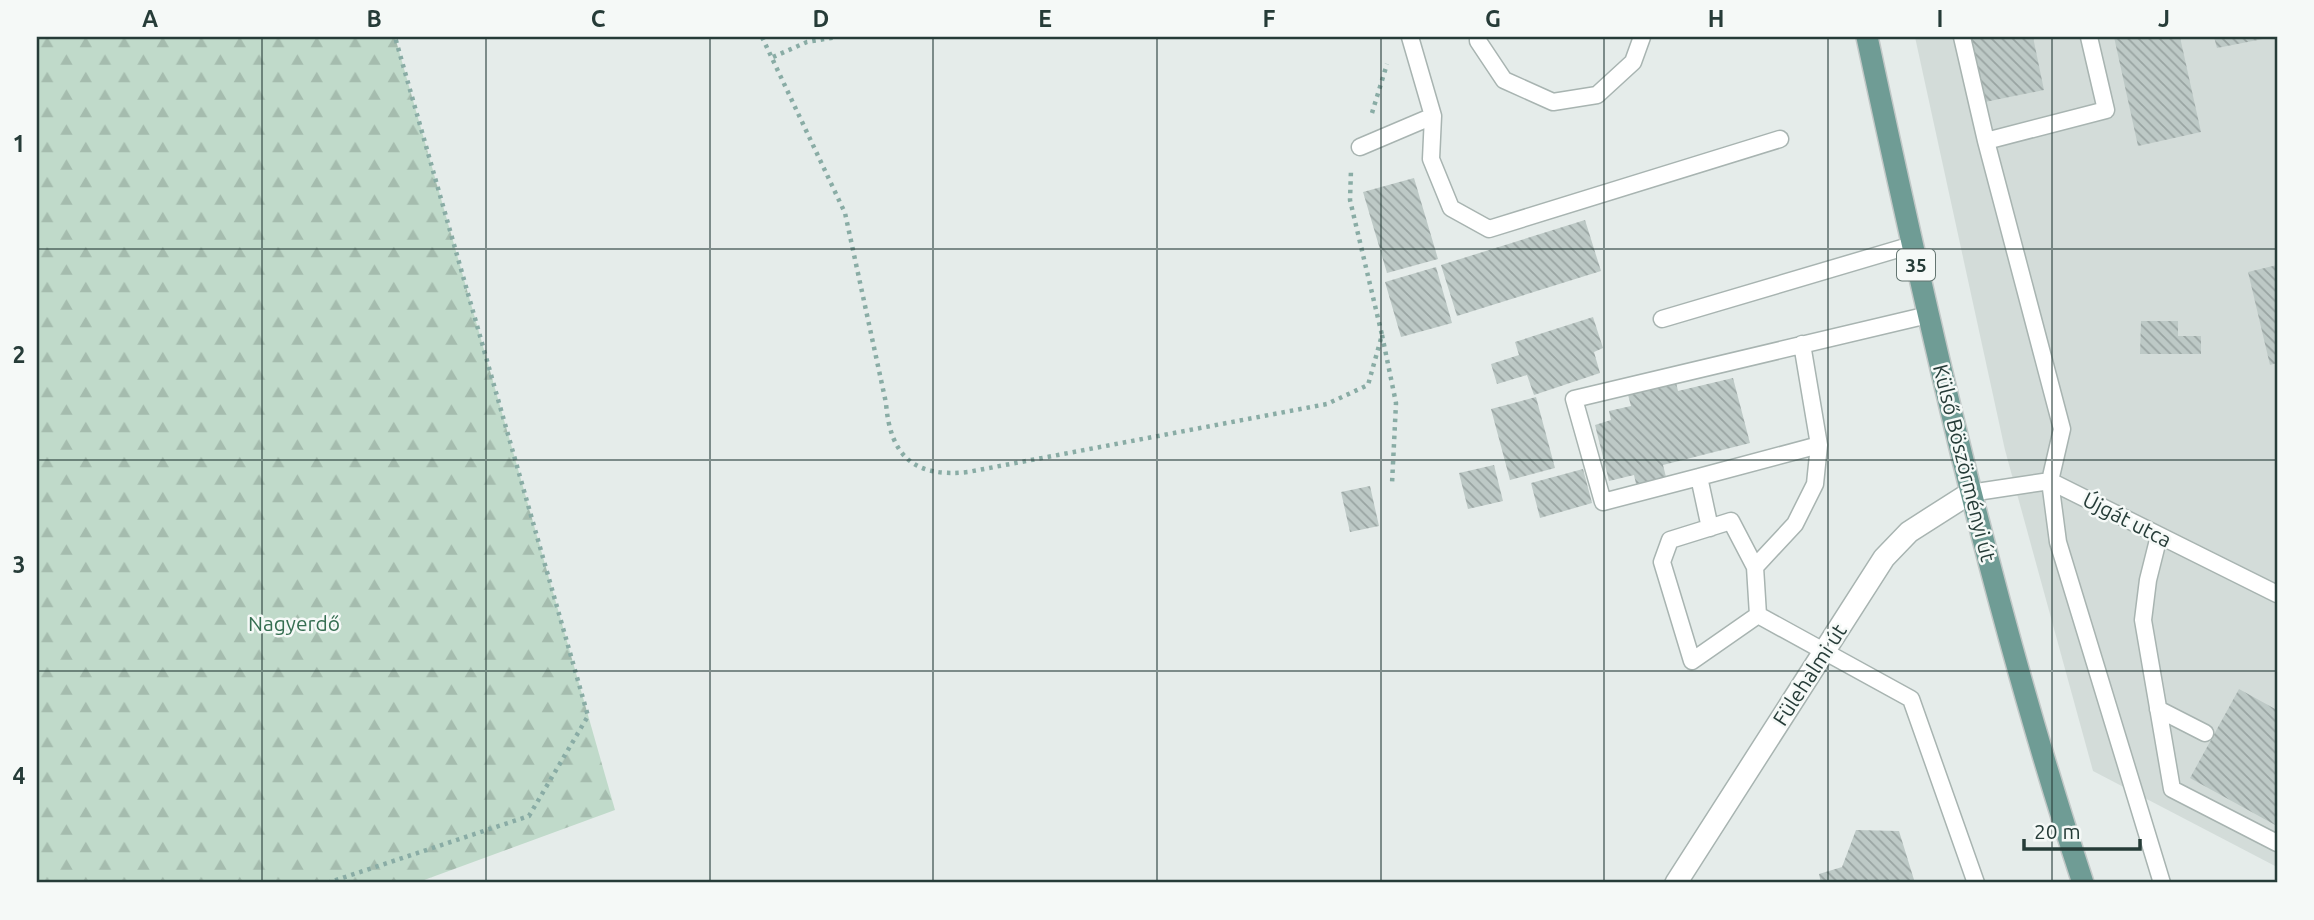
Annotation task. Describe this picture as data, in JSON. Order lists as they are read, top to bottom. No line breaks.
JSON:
{"streets":{"main road":["35","Külső Böszörményi út"],"street":["Fülehalmi út"],"lane":["Újgát utca"]},"crossings":[["Külső Böszörményi út","Fülehalmi út"]],"parks":["Nagyerdő"],"scale_bar":"20 m","grid":{"columns":["A","B","C","D","E","F","G","H","I","J"],"rows":["1","2","3","4"]}}
